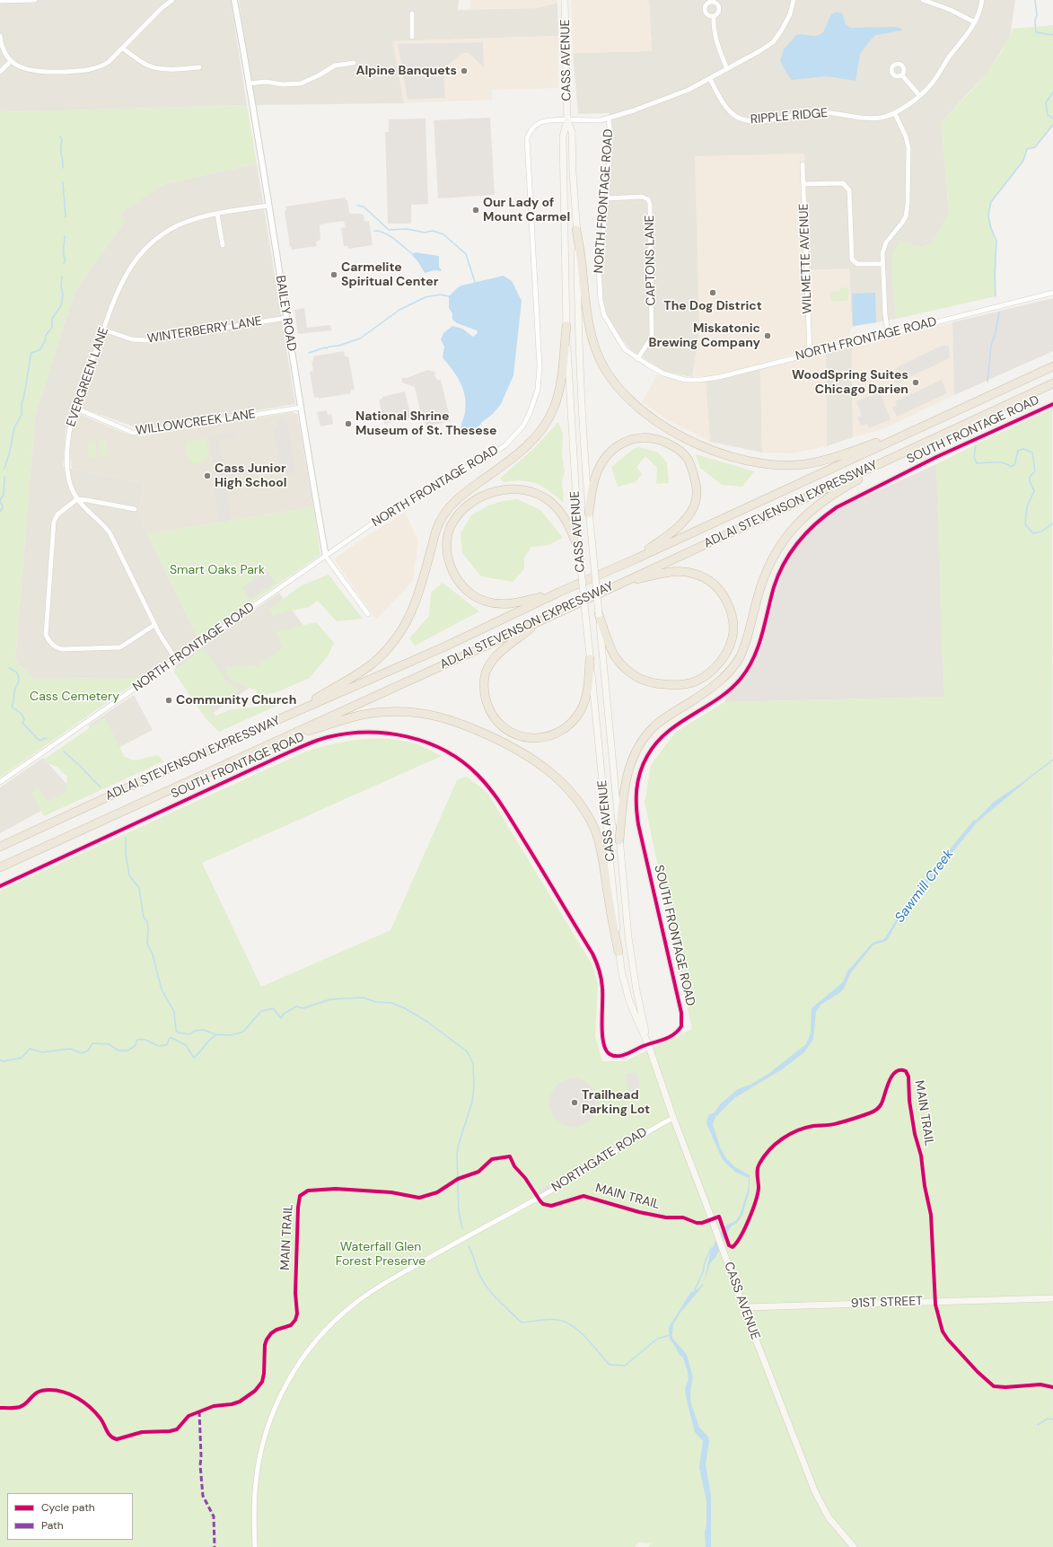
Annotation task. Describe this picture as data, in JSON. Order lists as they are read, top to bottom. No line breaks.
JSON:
{"streets":{"highway":["ADLAI STEVENSON EXPRESSWAY"],"main road":["CASS AVENUE","91ST STREET"],"street":["RIPPLE RIDGE","NORTH FRONTAGE ROAD","WILMETTE AVENUE","CAPTONS LANE","BAILEY ROAD","WINTERBERRY LANE","EVERGREEN LANE","WILLOWCREEK LANE","SOUTH FRONTAGE ROAD","NORTHGATE ROAD"],"cycle path":["MAIN TRAIL"]},"crossings":[["CASS AVENUE","NORTH FRONTAGE ROAD"],["CASS AVENUE","SOUTH FRONTAGE ROAD"],["CASS AVENUE","NORTHGATE ROAD"],["CASS AVENUE","91ST STREET"],["NORTH FRONTAGE ROAD","WILMETTE AVENUE"],["NORTH FRONTAGE ROAD","CAPTONS LANE"],["NORTH FRONTAGE ROAD","BAILEY ROAD"],["NORTH FRONTAGE ROAD","EVERGREEN LANE"],["BAILEY ROAD","WINTERBERRY LANE"],["BAILEY ROAD","EVERGREEN LANE"],["BAILEY ROAD","WILLOWCREEK LANE"],["WINTERBERRY LANE","EVERGREEN LANE"],["EVERGREEN LANE","WILLOWCREEK LANE"]],"water":["Sawmill Creek"],"parks":["Smart Oaks Park","Cass Cemetery","Waterfall Glen Forest Preserve"],"places":["Alpine Banquets","Our Lady of Mount Carmel","Carmelite Spiritual Center","The Dog District","Miskatonic Brewing Company","WoodSpring Suites Chicago Darien","National Shrine Museum of St. Thesese","Cass Junior High School","Community Church","Trailhead Parking Lot"],"legend":["Cycle path","Path"]}
